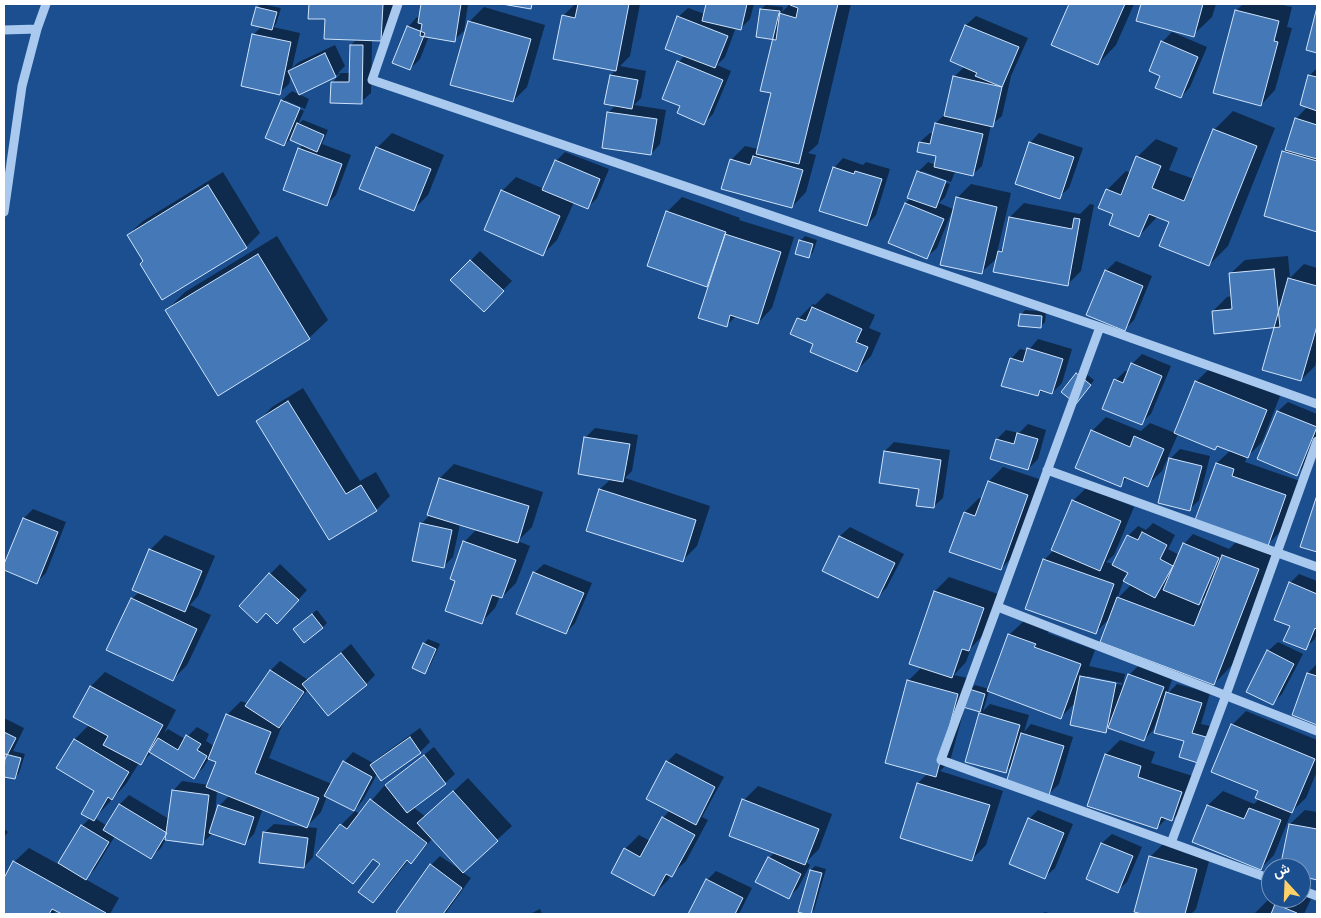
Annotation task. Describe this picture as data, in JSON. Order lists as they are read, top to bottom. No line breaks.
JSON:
{"north":"top"}
